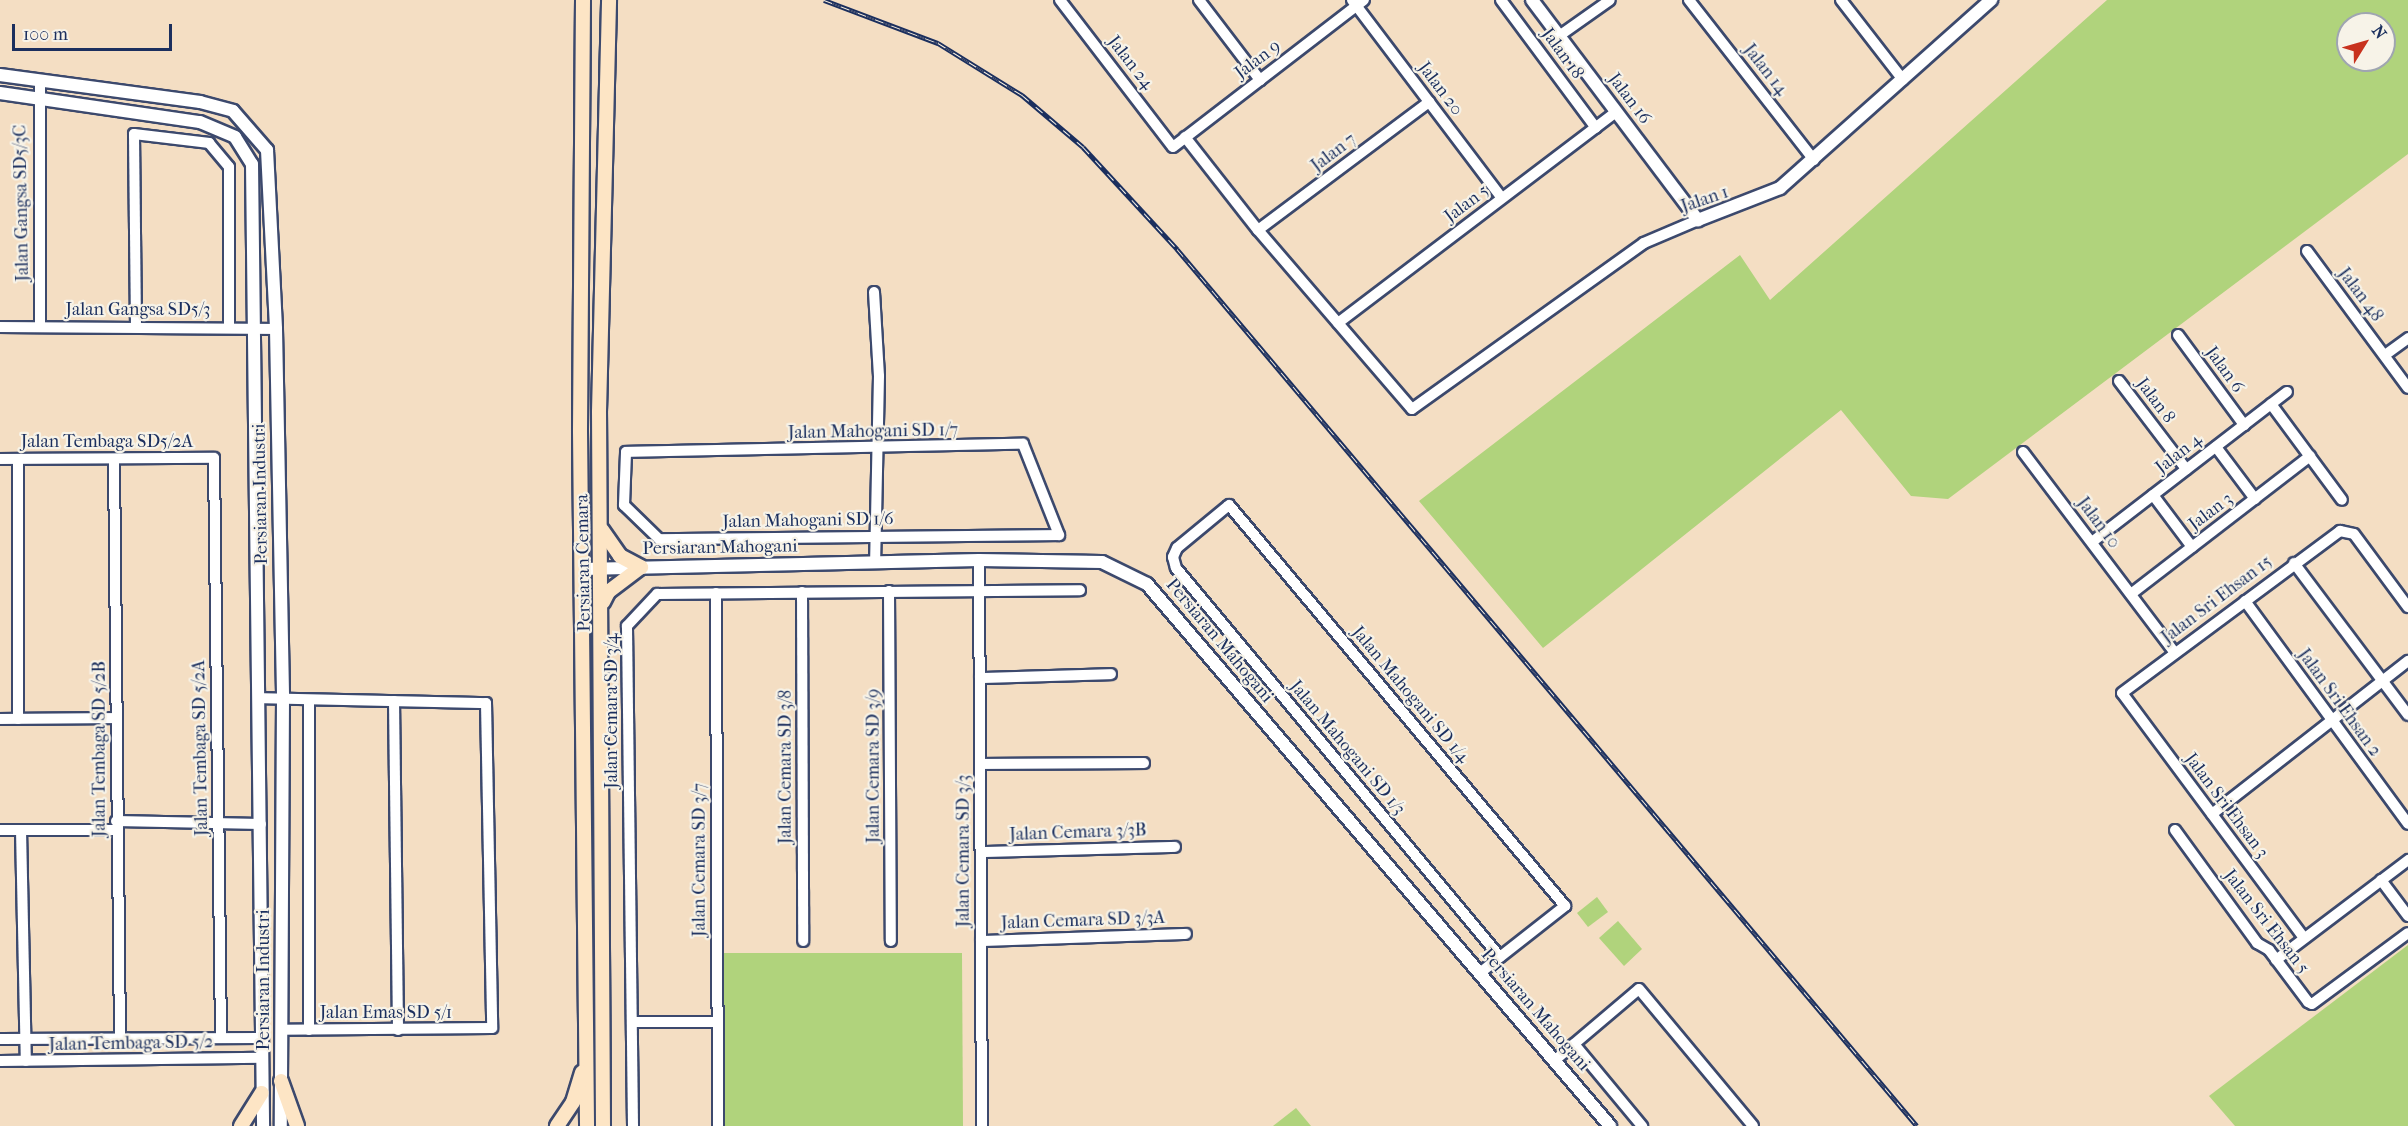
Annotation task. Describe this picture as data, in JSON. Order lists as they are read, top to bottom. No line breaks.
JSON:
{"streets":{"main road":["Persiaran Cemara"],"street":["Jalan 18","Jalan 9","Jalan 24","Jalan 14","Jalan 20","Jalan 16","Jalan 7","Jalan 1","Jalan Gangsa SD5/3C","Jalan 5","Jalan 48","Jalan Gangsa SD5/3","Jalan 6","Jalan 8","Jalan Mahogani SD 1/7","Jalan Tembaga SD5/2A","Jalan 4","Persiaran Industri","Jalan 3","Jalan Mahogani SD 1/6","Jalan 10","Persiaran Mahogani","Jalan Sri Ehsan 15","Jalan Mahogani SD 1/4","Jalan Sri Ehsan 2","Jalan Cemara SD 3/4","Jalan Tembaga SD 5/2A","Jalan Mahogani SD 1/3","Jalan Tembaga SD 5/2B","Jalan Cemara SD 3/9","Jalan Cemara SD 3/8","Jalan Sri Ehsan 3","Jalan Cemara 3/3B","Jalan Cemara SD 3/3","Jalan Cemara SD 3/7","Jalan Cemara SD 3/3A","Jalan Sri Ehsan 5","Jalan Emas SD 5/1","Jalan Tembaga SD 5/2"]},"crossings":[["Jalan 18","Jalan 5"],["Jalan 9","Jalan 24"],["Jalan 9","Jalan 20"],["Jalan 14","Jalan 1"],["Jalan 20","Jalan 7"],["Jalan 20","Jalan 5"],["Jalan 16","Jalan 1"],["Jalan 16","Jalan 5"],["Jalan 1","Jalan 5"],["Jalan Gangsa SD5/3C","Jalan Gangsa SD5/3"],["Jalan Gangsa SD5/3C","Persiaran Industri"],["Jalan Gangsa SD5/3","Persiaran Industri"],["Jalan 6","Jalan 4"],["Jalan 8","Jalan 4"],["Jalan Mahogani SD 1/7","Jalan Mahogani SD 1/6"],["Jalan Tembaga SD5/2A","Jalan Tembaga SD 5/2A"],["Jalan Tembaga SD5/2A","Jalan Tembaga SD 5/2B"],["Jalan 4","Jalan 10"],["Persiaran Industri","Jalan Emas SD 5/1"],["Persiaran Industri","Jalan Tembaga SD 5/2"],["Jalan 3","Jalan 10"],["Jalan 10","Jalan Sri Ehsan 15"],["Persiaran Mahogani","Persiaran Cemara"],["Persiaran Mahogani","Jalan Cemara SD 3/3"],["Jalan Sri Ehsan 15","Jalan Sri Ehsan 2"],["Jalan Sri Ehsan 15","Jalan Sri Ehsan 3"],["Jalan Mahogani SD 1/4","Jalan Mahogani SD 1/3"],["Jalan Cemara SD 3/4","Jalan Cemara SD 3/9"],["Jalan Cemara SD 3/4","Jalan Cemara SD 3/8"],["Jalan Cemara SD 3/4","Jalan Cemara SD 3/3"],["Jalan Cemara SD 3/4","Jalan Cemara SD 3/7"],["Jalan Tembaga SD 5/2A","Jalan Tembaga SD 5/2"],["Jalan Tembaga SD 5/2B","Jalan Tembaga SD 5/2"],["Jalan Cemara 3/3B","Jalan Cemara SD 3/3"],["Jalan Cemara SD 3/3","Jalan Cemara SD 3/3A"]],"scale_bar":"100 m","north":"top right"}
